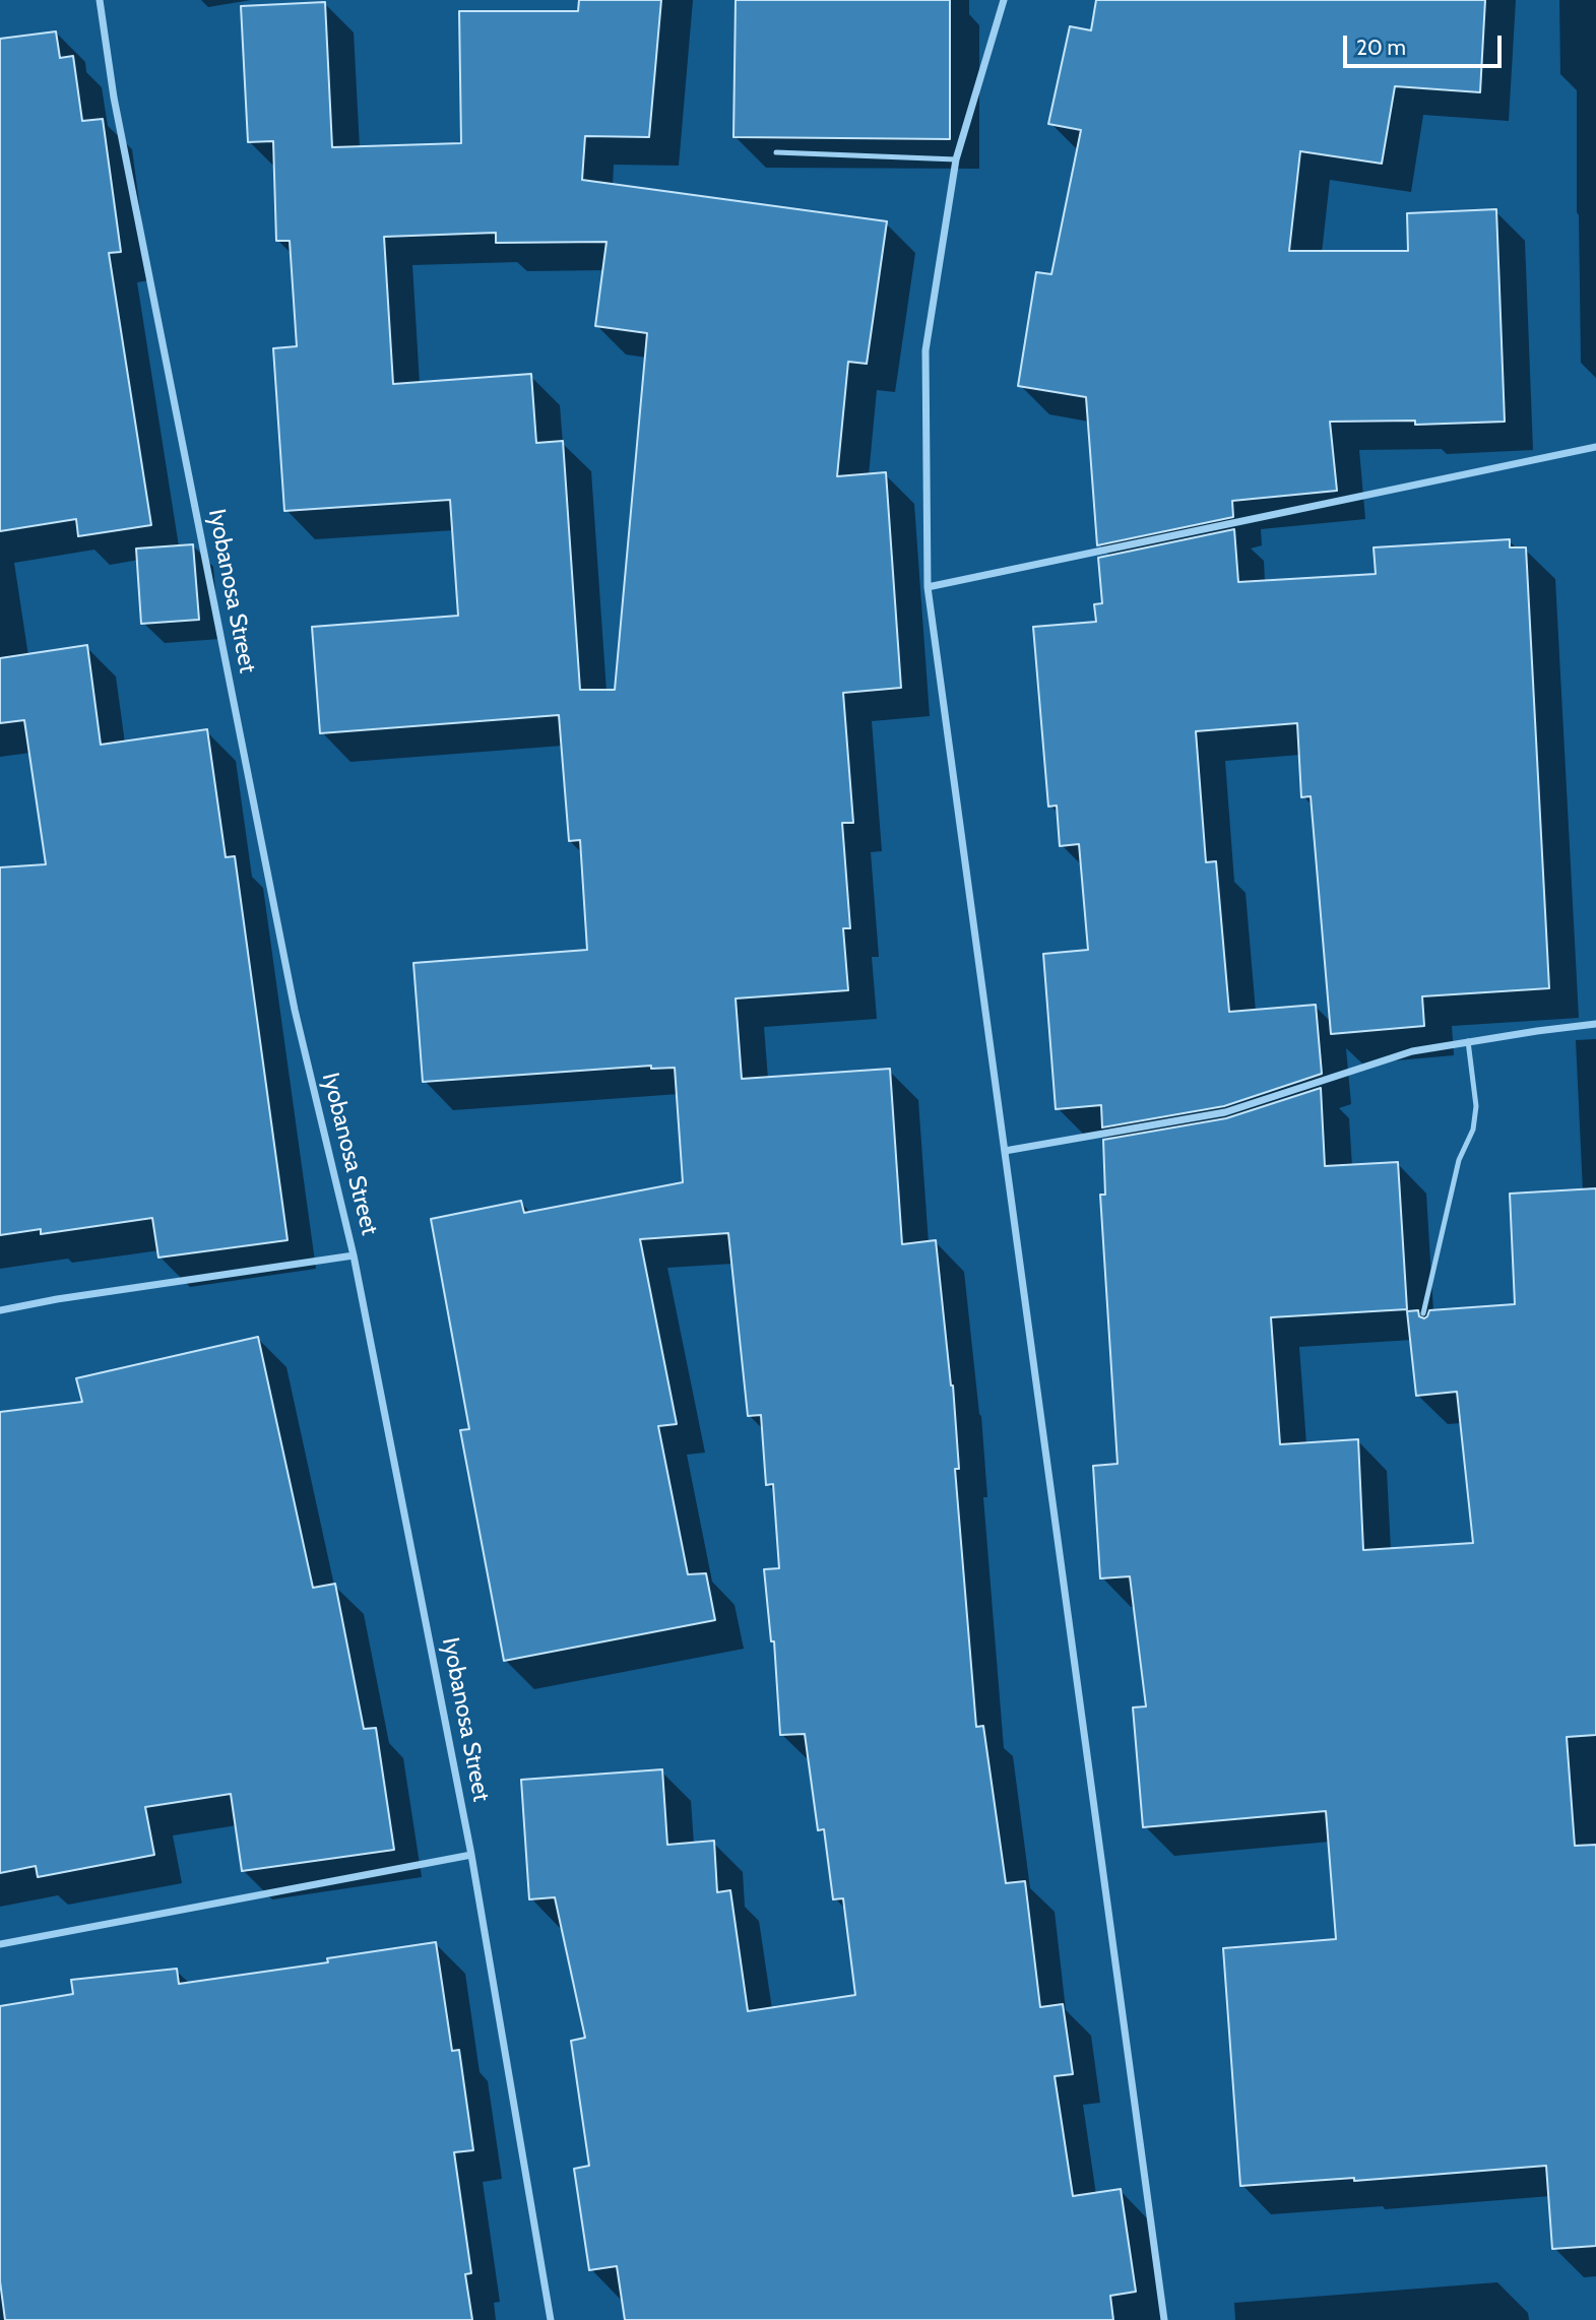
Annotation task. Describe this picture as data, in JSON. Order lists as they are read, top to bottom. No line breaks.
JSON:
{"streets":{"street":["Iyobanosa Street"]},"scale_bar":"20 m"}
